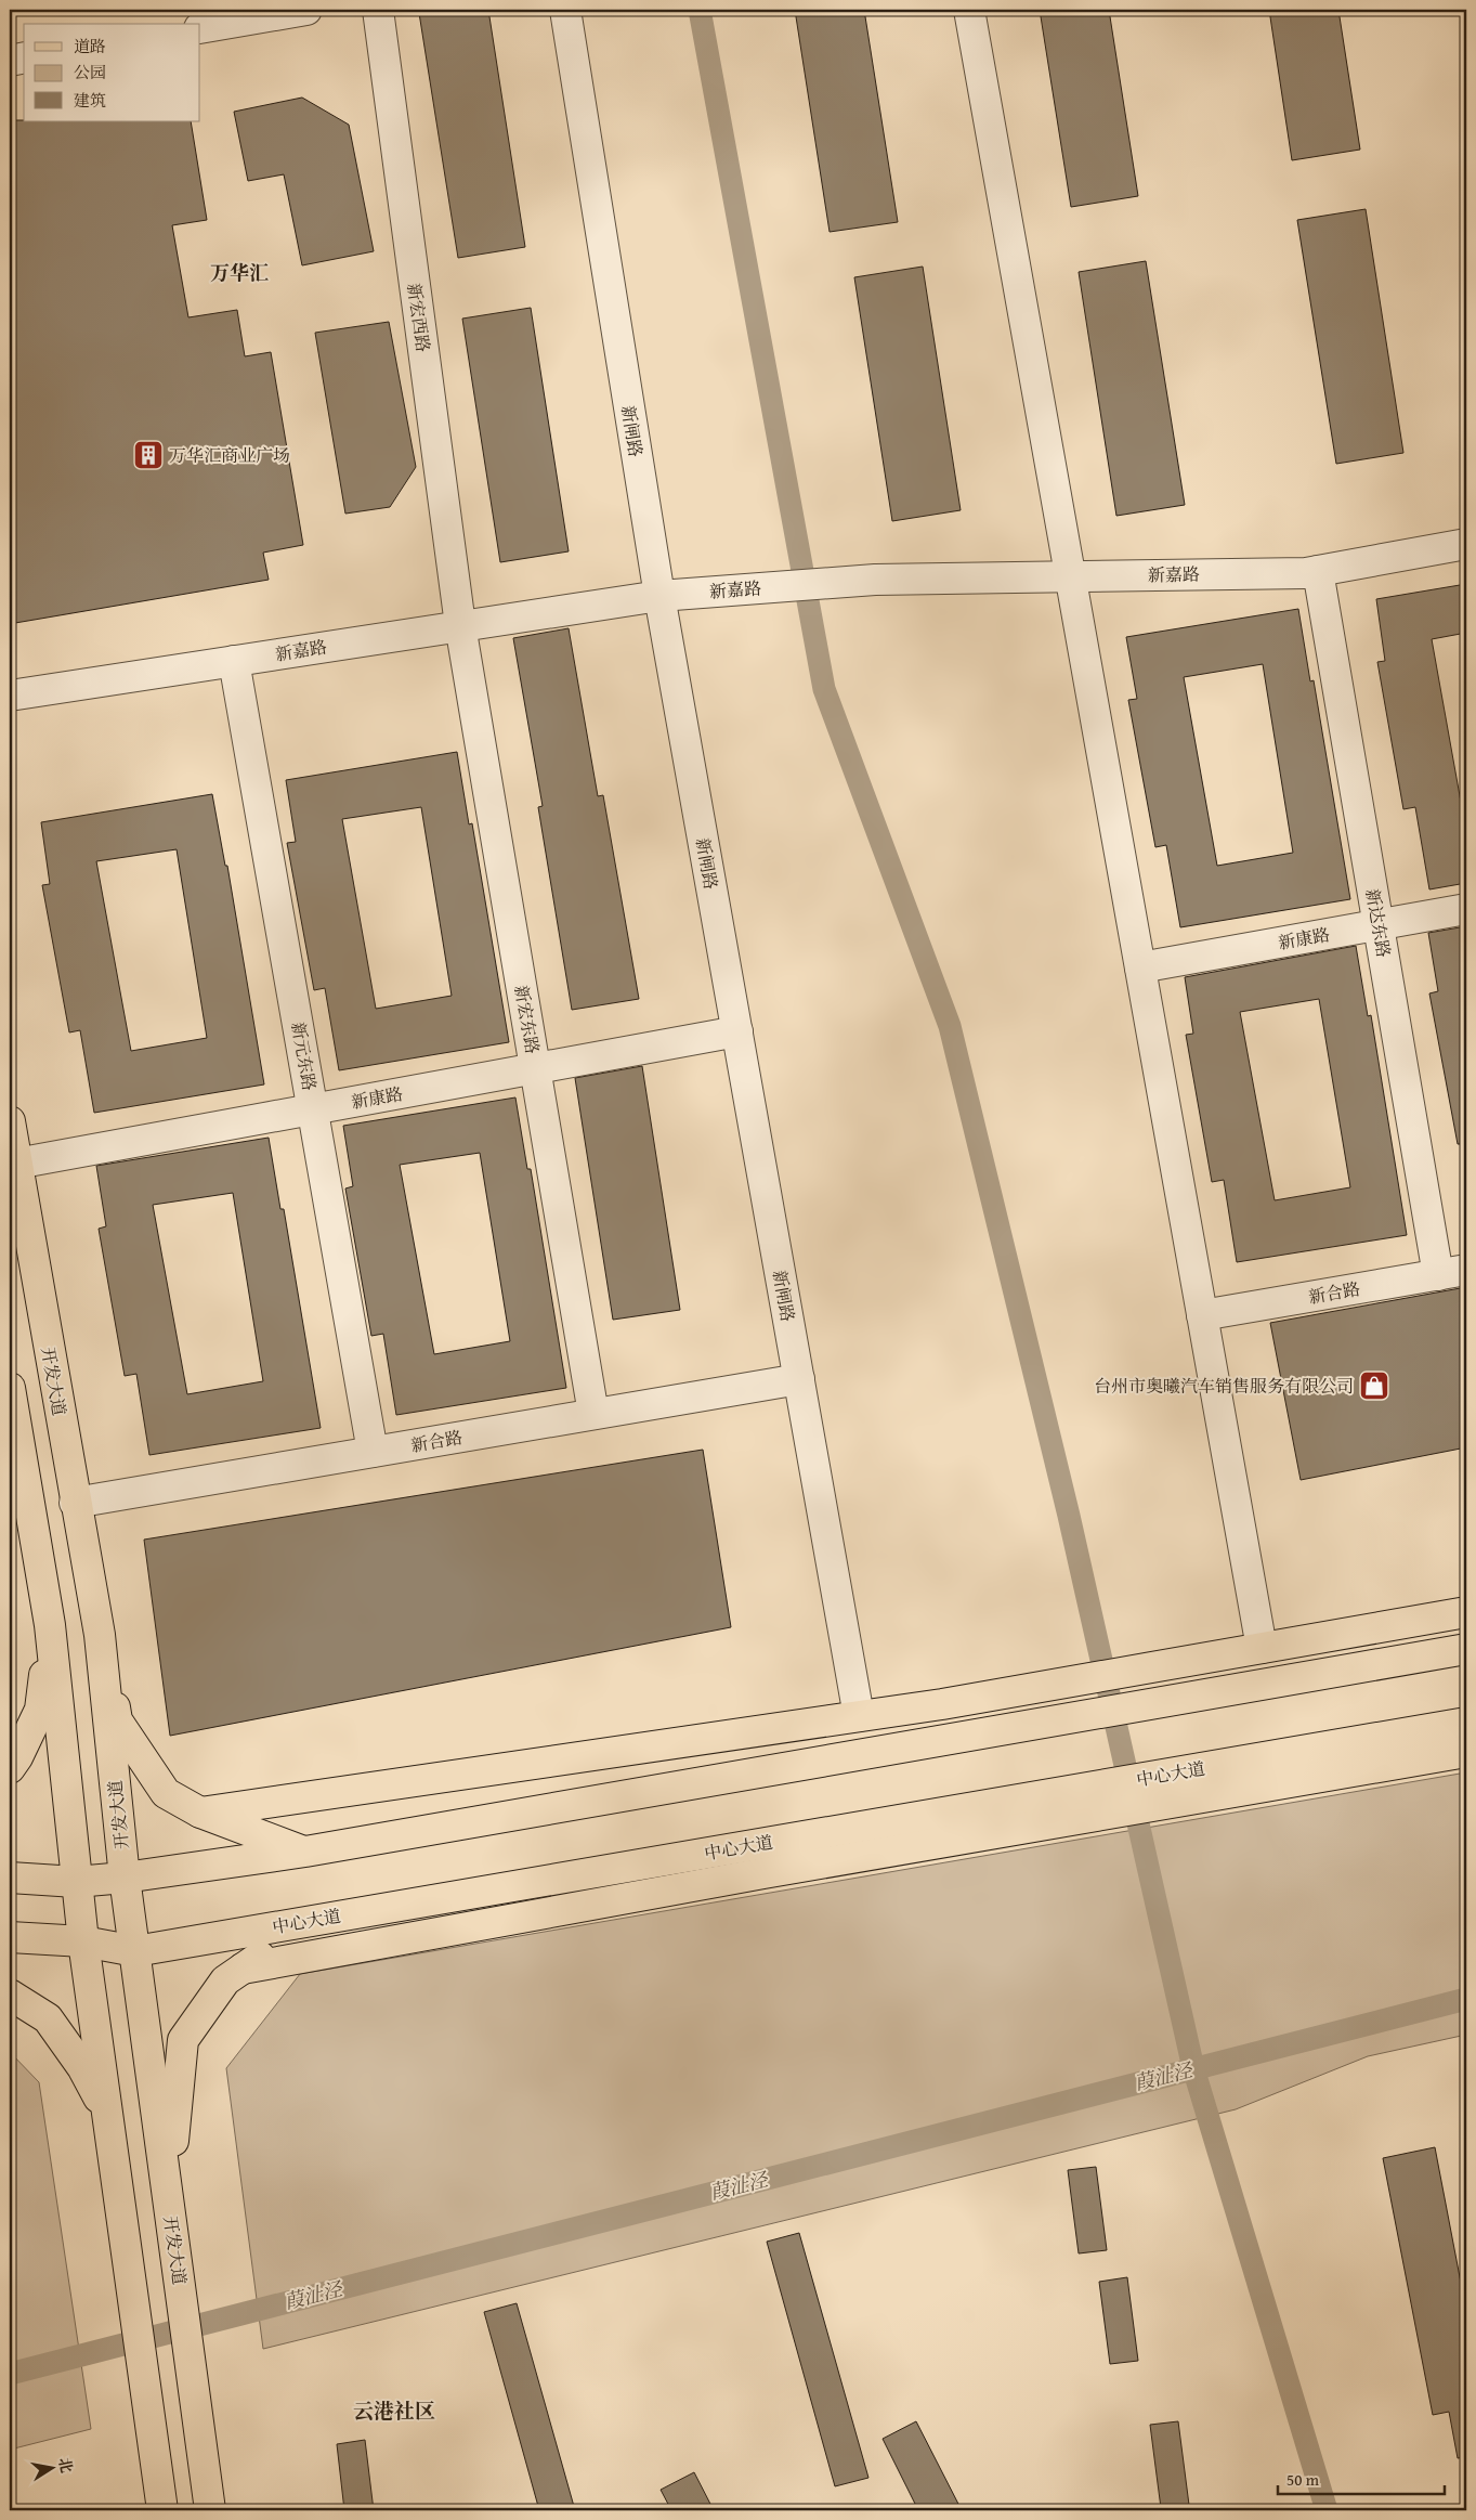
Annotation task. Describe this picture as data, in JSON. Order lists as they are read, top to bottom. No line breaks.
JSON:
{"streets":{"main road":["开发大道","中心大道"],"street":["新宏西路","新闸路","新嘉路","新达东路","新康路","新宏东路","新元东路","新合路"]},"crossings":[["新宏西路","新嘉路"],["新宏西路","新宏东路"],["新闸路","新嘉路"],["新闸路","新康路"],["新闸路","新合路"],["新嘉路","新达东路"],["新嘉路","新宏东路"],["新嘉路","新元东路"],["新达东路","新康路"],["新达东路","新合路"],["新康路","新宏东路"],["新康路","新元东路"],["新康路","开发大道"],["新宏东路","新合路"],["新元东路","新合路"],["新合路","开发大道"],["开发大道","中心大道"]],"districts":["万华汇","云港社区"],"water":["葭沚泾"],"places":{"building":["万华汇商业广场"],"shop":["台州市奥曦汽车销售服务有限公司"]},"legend":["道路","公园","建筑"],"scale_bar":"50 m","north":"right"}
